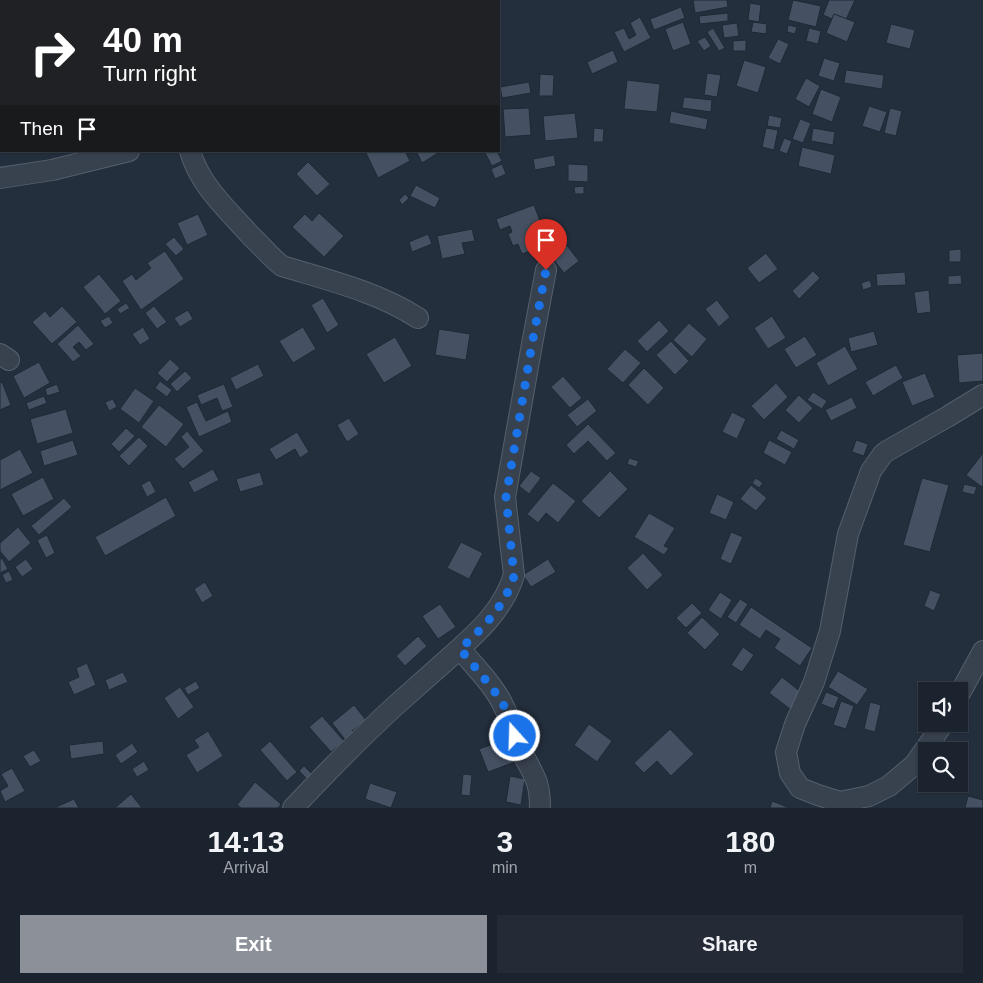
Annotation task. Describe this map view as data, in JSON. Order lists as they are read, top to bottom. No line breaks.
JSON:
{"page":{"turn":["40 m","Turn right"],"then":"Then","eta":["14:13","Arrival","3","min","180","m"],"buttons":["Exit","Share"]}}
